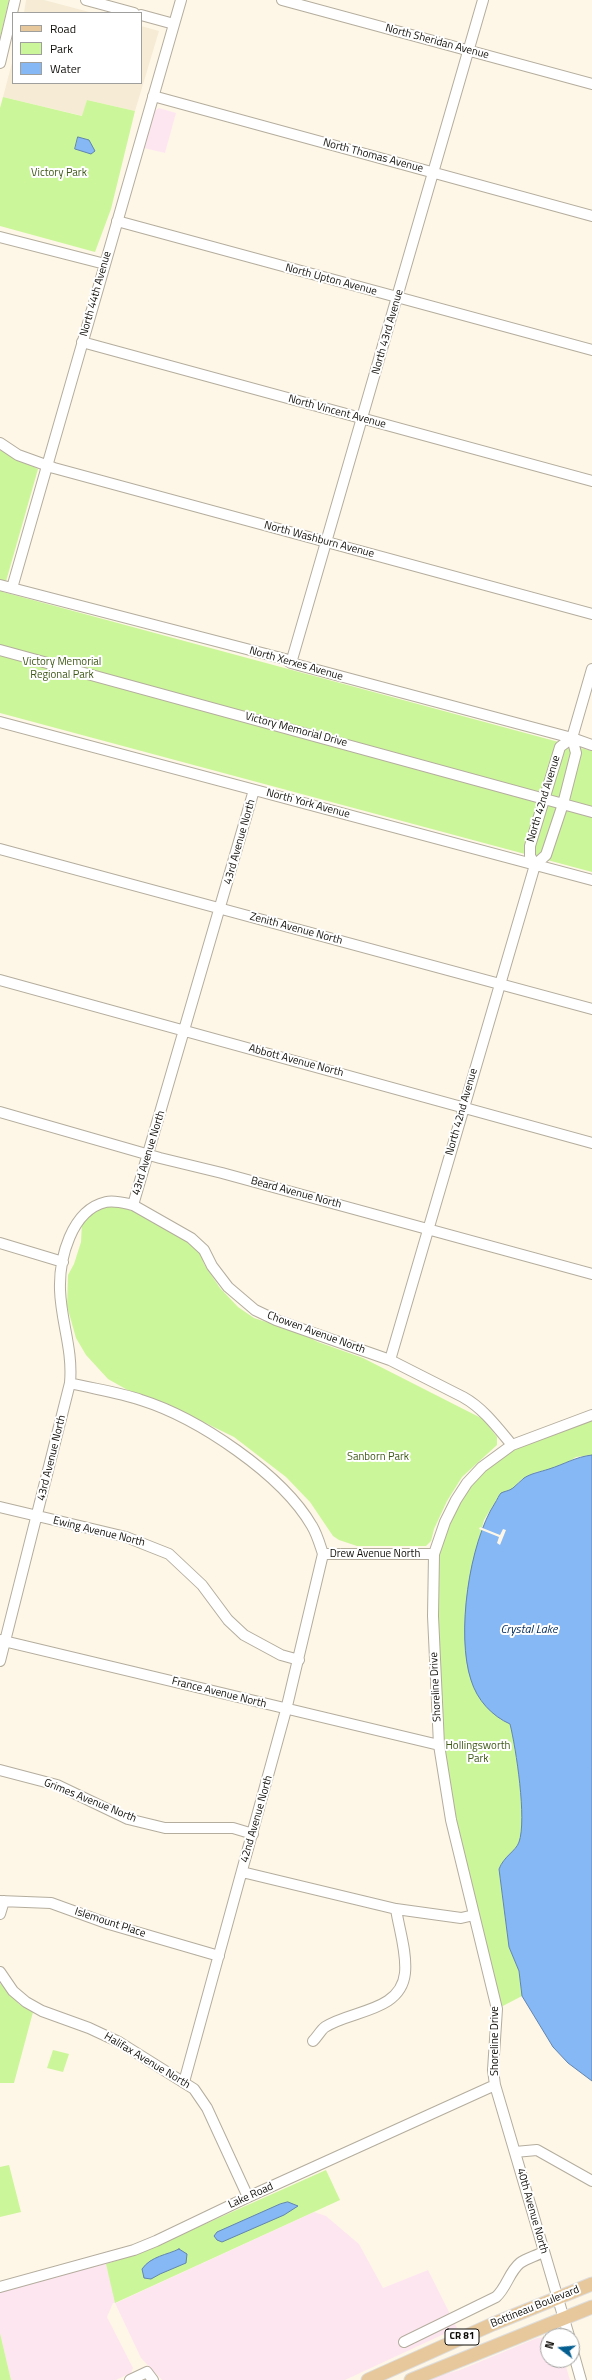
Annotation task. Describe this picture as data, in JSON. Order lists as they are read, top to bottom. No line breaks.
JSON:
{"streets":{"main road":["Bottineau Boulevard","CR 81"],"street":["North Sheridan Avenue","North Thomas Avenue","North Upton Avenue","North 44th Avenue","North 43rd Avenue","North Vincent Avenue","North Washburn Avenue","North Xerxes Avenue","Victory Memorial Drive","North 42nd Avenue","North York Avenue","43rd Avenue North","Zenith Avenue North","Abbott Avenue North","Beard Avenue North","Chowen Avenue North","Ewing Avenue North","Drew Avenue North","Shoreline Drive","France Avenue North","Grimes Avenue North","42nd Avenue North","Islemount Place","Halifax Avenue North","Lake Road","40th Avenue North"]},"crossings":[["North Sheridan Avenue","North 43rd Avenue"],["North Thomas Avenue","North 44th Avenue"],["North Thomas Avenue","North 43rd Avenue"],["North Upton Avenue","North 44th Avenue"],["North Upton Avenue","North 43rd Avenue"],["North 44th Avenue","North Vincent Avenue"],["North 44th Avenue","North Washburn Avenue"],["North 44th Avenue","North Xerxes Avenue"],["North 43rd Avenue","North Vincent Avenue"],["North 43rd Avenue","North Washburn Avenue"],["North 43rd Avenue","North Xerxes Avenue"],["North Xerxes Avenue","North 42nd Avenue"],["Victory Memorial Drive","North 42nd Avenue"],["North 42nd Avenue","North York Avenue"],["North 42nd Avenue","Zenith Avenue North"],["North 42nd Avenue","Abbott Avenue North"],["North 42nd Avenue","Beard Avenue North"],["North 42nd Avenue","Chowen Avenue North"],["North York Avenue","43rd Avenue North"],["43rd Avenue North","Zenith Avenue North"],["43rd Avenue North","Abbott Avenue North"],["43rd Avenue North","Beard Avenue North"],["43rd Avenue North","Chowen Avenue North"],["43rd Avenue North","Ewing Avenue North"],["43rd Avenue North","Drew Avenue North"],["43rd Avenue North","France Avenue North"],["Chowen Avenue North","Shoreline Drive"],["Ewing Avenue North","42nd Avenue North"],["Drew Avenue North","Shoreline Drive"],["Drew Avenue North","42nd Avenue North"],["Shoreline Drive","France Avenue North"],["Shoreline Drive","Lake Road"],["Shoreline Drive","40th Avenue North"],["France Avenue North","42nd Avenue North"],["Grimes Avenue North","42nd Avenue North"],["42nd Avenue North","Islemount Place"],["42nd Avenue North","Halifax Avenue North"],["Halifax Avenue North","Lake Road"],["Lake Road","40th Avenue North"],["40th Avenue North","Bottineau Boulevard"]],"water":["Crystal Lake"],"parks":["Victory Park","Victory Memorial Regional Park","Sanborn Park","Hollingsworth Park"],"legend":["Road","Park","Water"],"north":"left"}
